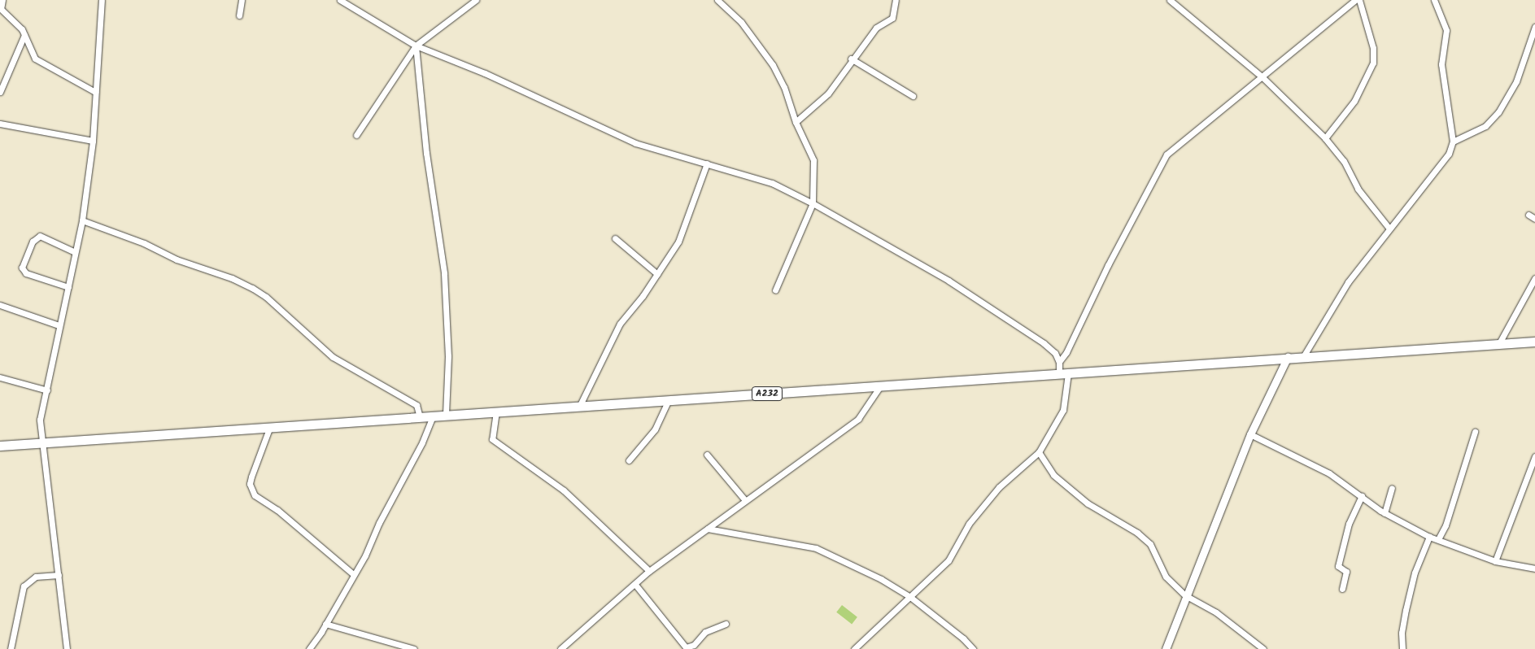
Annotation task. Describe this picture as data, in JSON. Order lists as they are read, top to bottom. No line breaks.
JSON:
{"streets":{"main road":["A232"]}}
